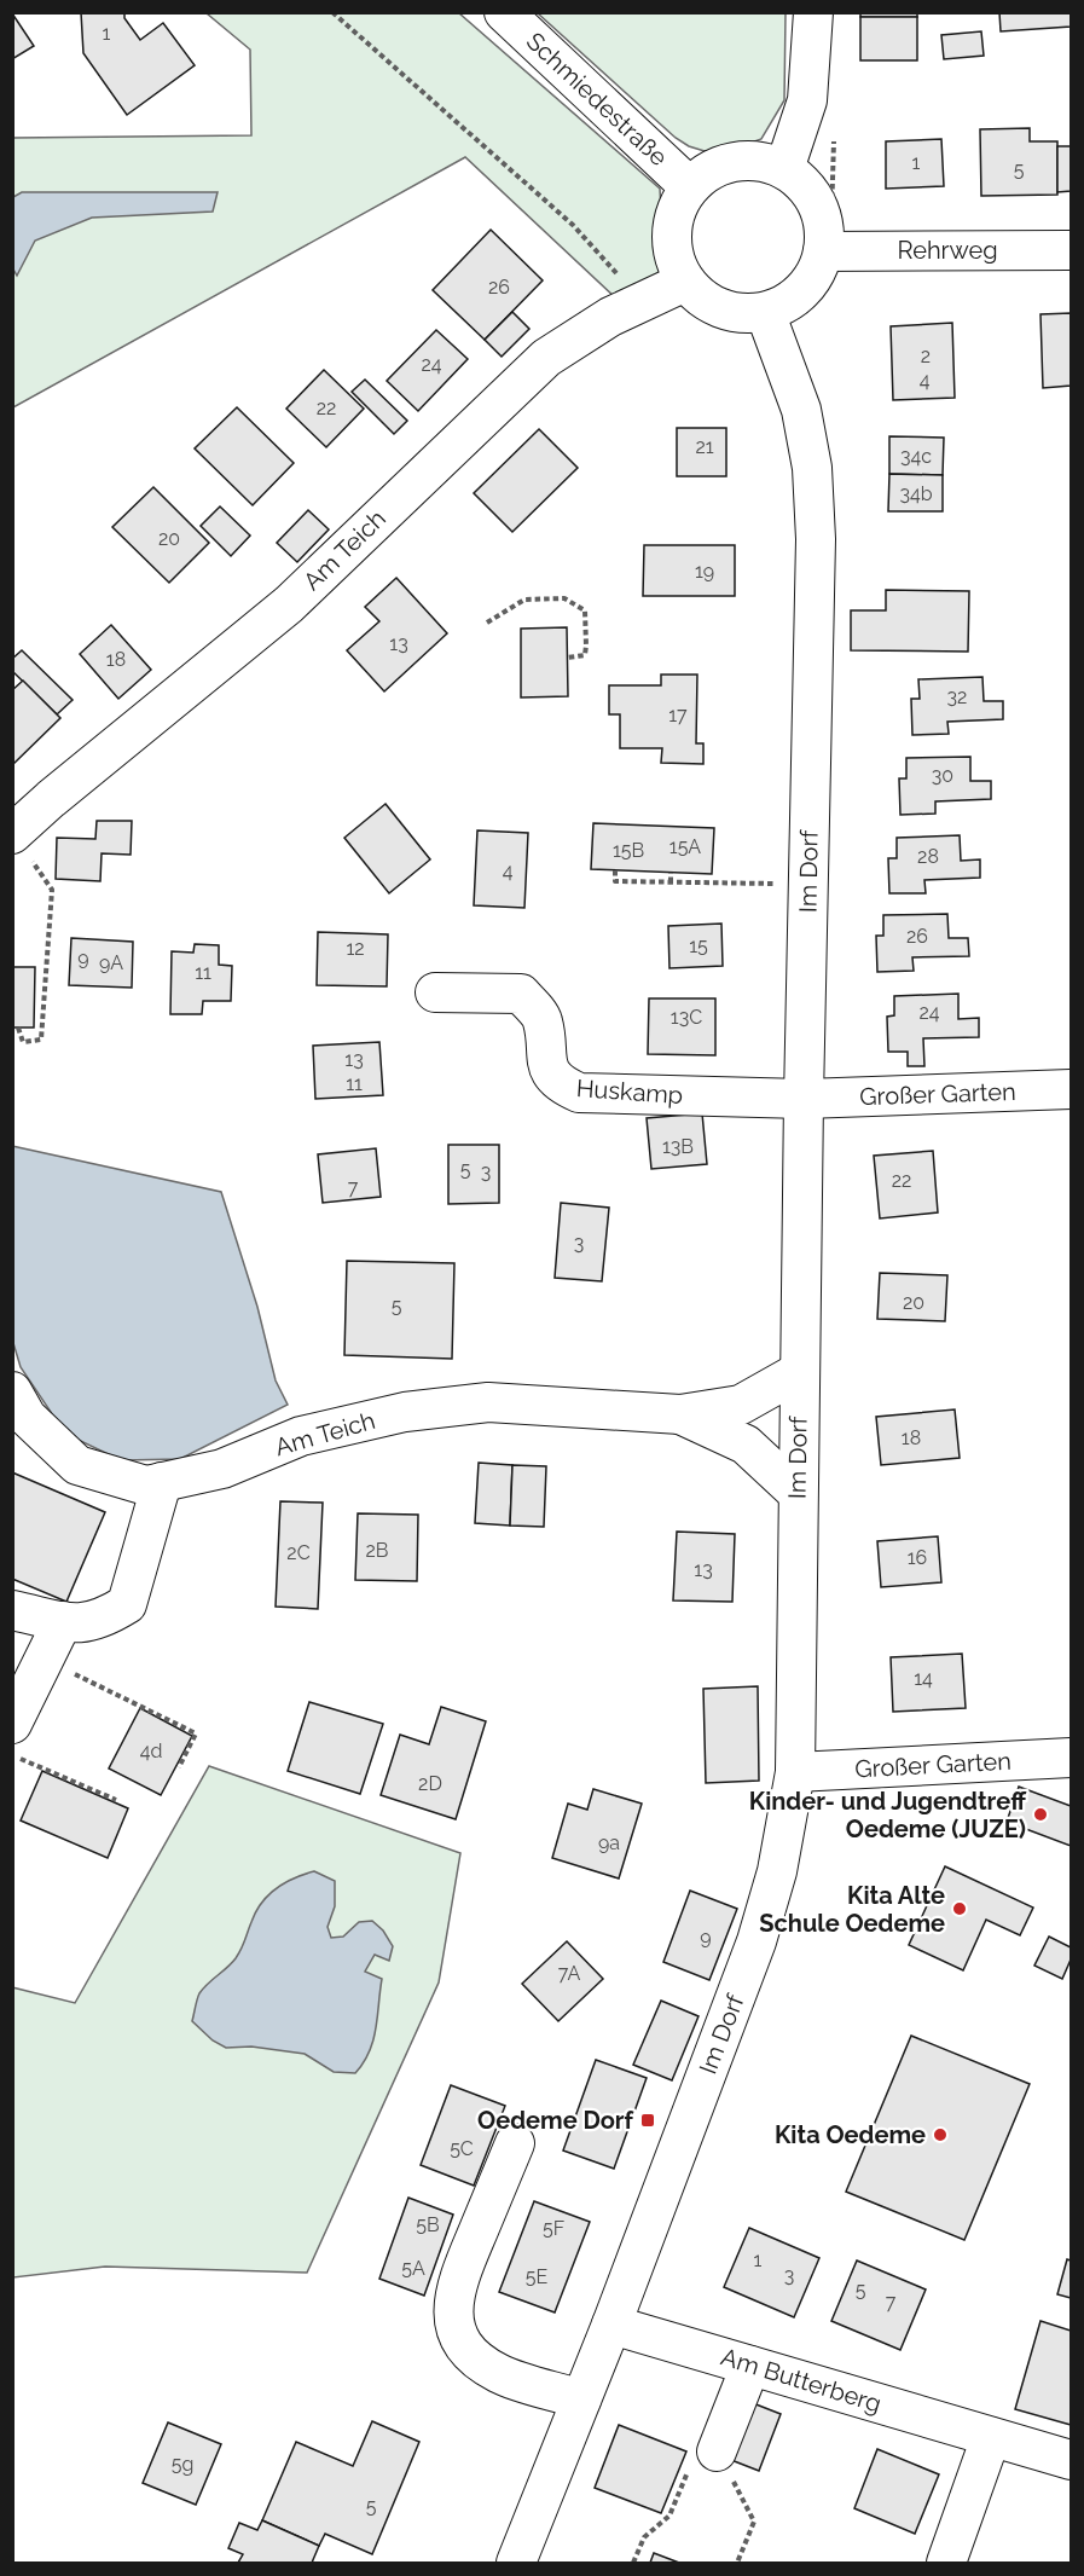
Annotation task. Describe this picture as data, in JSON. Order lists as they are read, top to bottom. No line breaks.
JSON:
{"streets":{"street":["Schmiedestraße","Rehrweg","Am Teich","Im Dorf","Huskamp","Großer Garten","Am Butterberg"]},"crossings":[["Schmiedestraße","Rehrweg"],["Schmiedestraße","Am Teich"],["Schmiedestraße","Im Dorf"],["Rehrweg","Am Teich"],["Rehrweg","Im Dorf"],["Am Teich","Im Dorf"],["Im Dorf","Huskamp"],["Im Dorf","Großer Garten"],["Im Dorf","Am Butterberg"],["Huskamp","Großer Garten"]],"places":{"other":["Kinder- und Jugendtreff Oedeme (JUZE)","Kita Alte Schule Oedeme","Kita Oedeme"],"transit":["Oedeme Dorf"]},"house_numbers":["1","1","5","26","2","24","4","22","21","34c","34b","20","19","13","18","32","17","30","15A","15B","28","4","26","15","12","9","9A","11","24","13C","13","11","13B","5","3","22","7","3","20","5","18","2B","2C","16","13","14","4d","2D","9a","9","7A","5C","5B","5F","1","5A","3","5E","5","7","5g","5"]}
